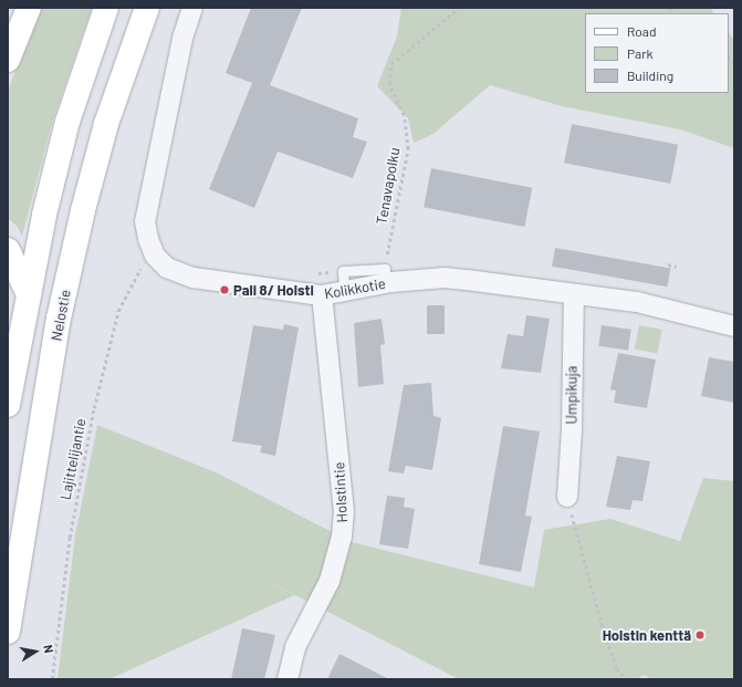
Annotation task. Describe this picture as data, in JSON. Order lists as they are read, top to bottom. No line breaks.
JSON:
{"streets":{"main road":["Nelostie"],"street":["Kolikkotie","Umpikuja","Holstintie"],"path":["Tenavapolku","Lajittelijantie"]},"crossings":[["Tenavapolku","Kolikkotie"],["Kolikkotie","Umpikuja"],["Kolikkotie","Lajittelijantie"],["Kolikkotie","Holstintie"]],"places":["Pali 8/ Holsti","Holstin kenttä"],"legend":["Road","Park","Building"],"north":"right"}
